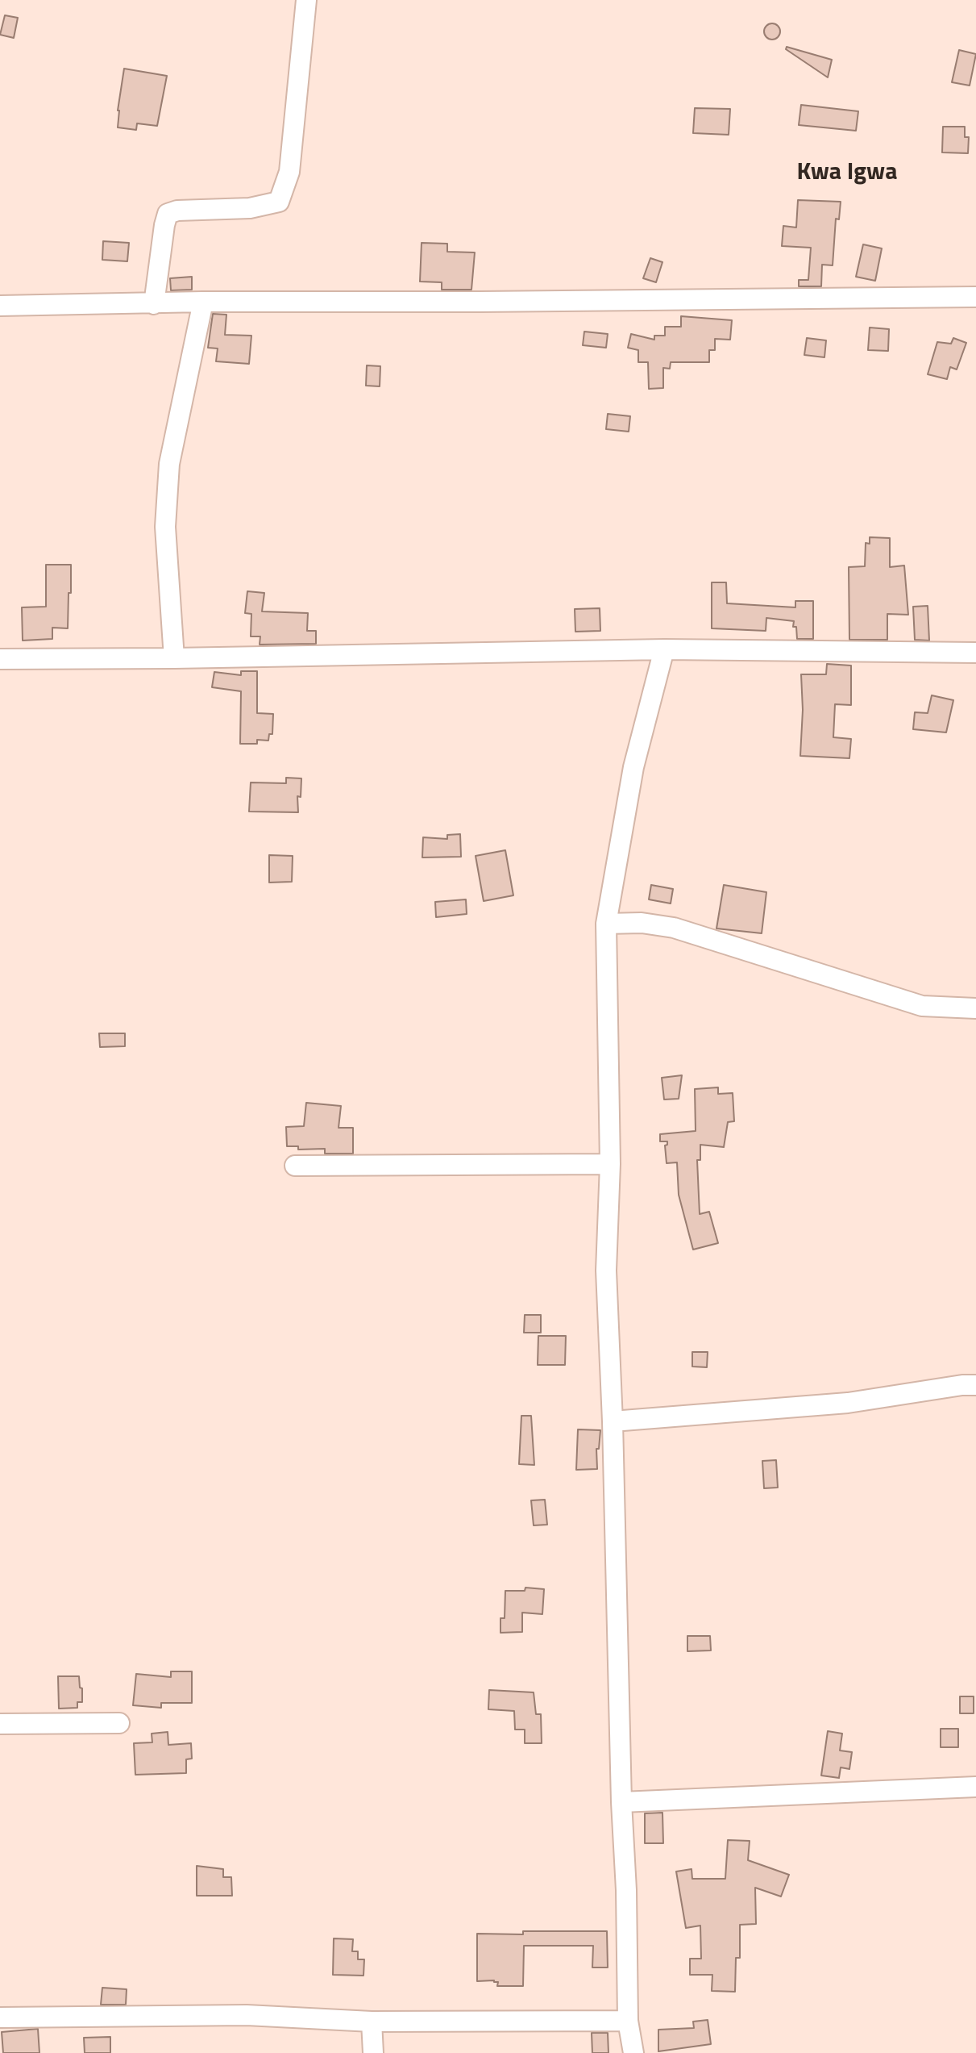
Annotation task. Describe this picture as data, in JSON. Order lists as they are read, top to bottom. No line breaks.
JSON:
{"districts":["Kwa Igwa"]}
